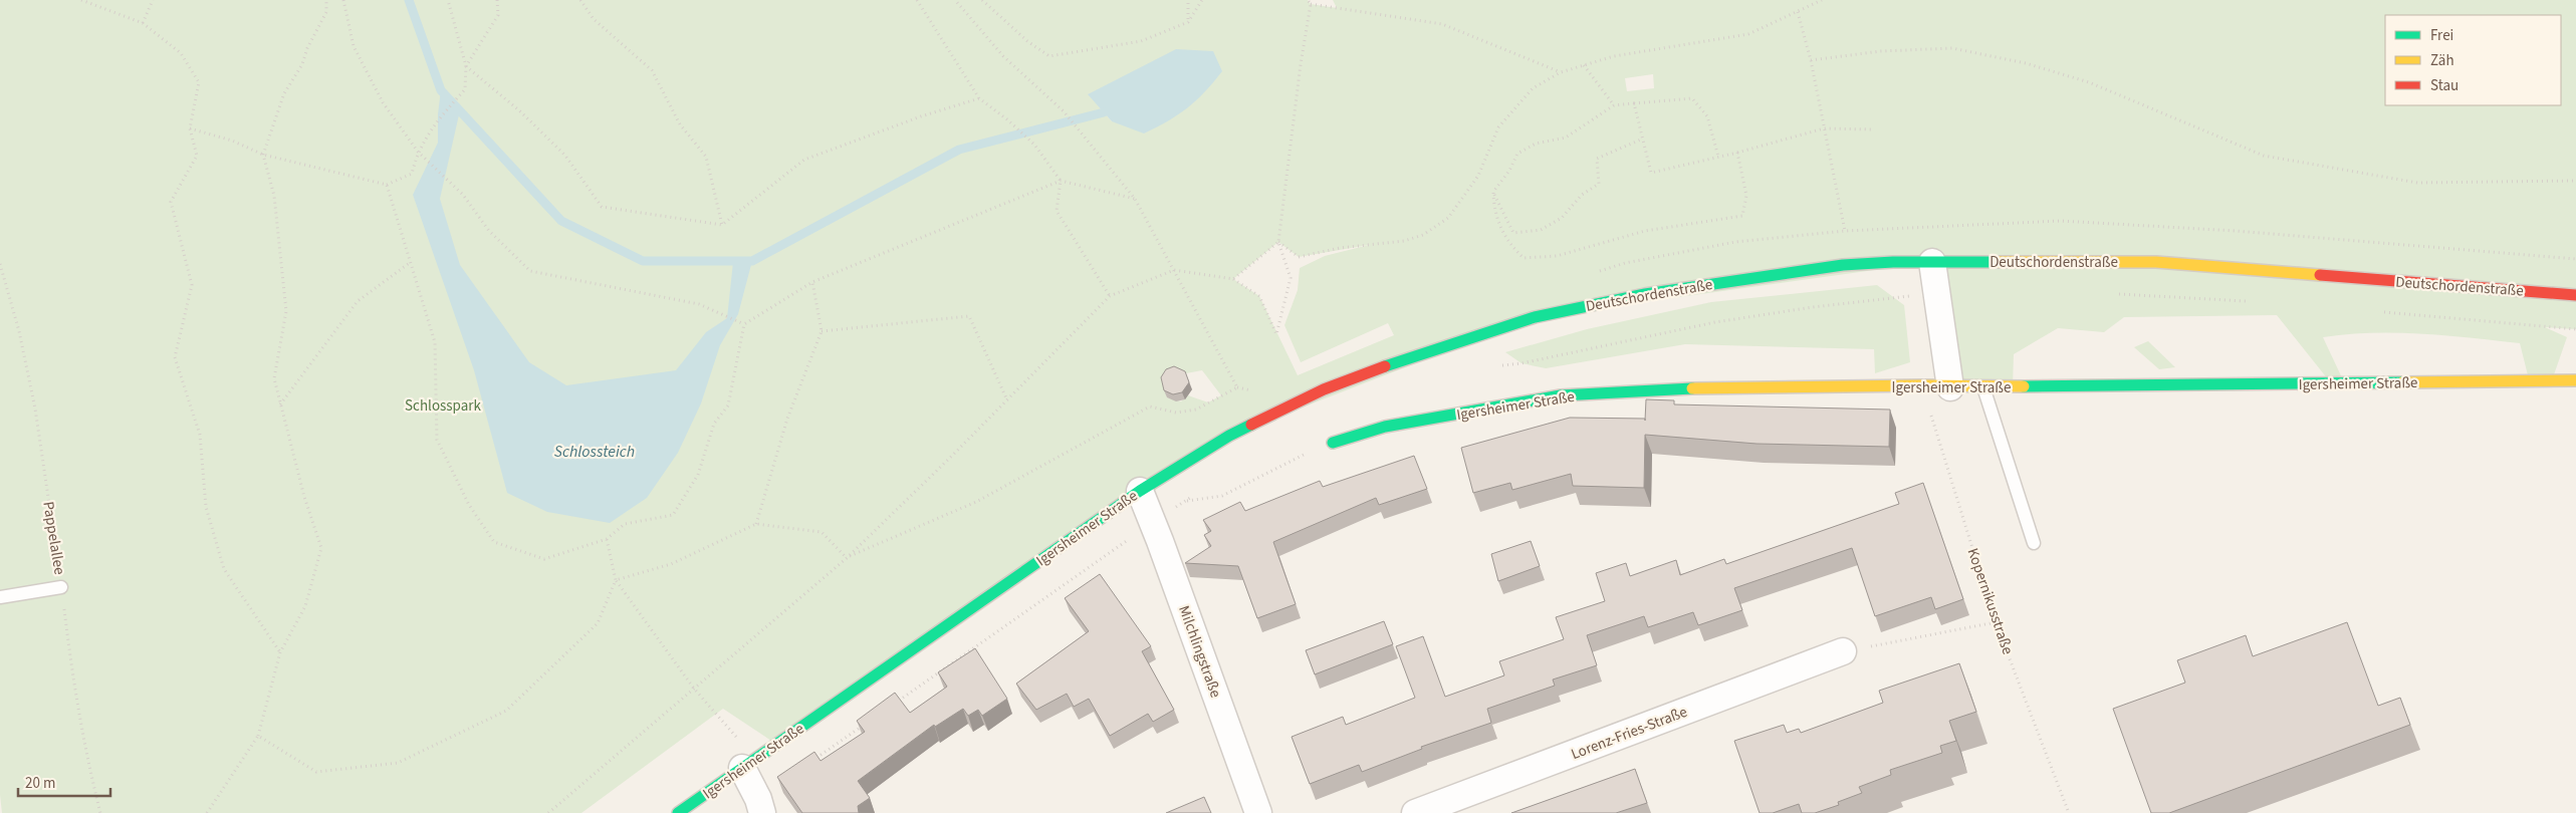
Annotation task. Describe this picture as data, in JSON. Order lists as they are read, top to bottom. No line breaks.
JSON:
{"streets":{"street":["Deutschordenstraße","Igersheimer Straße","Milchlingstraße","Lorenz-Fries-Straße"],"path":["Pappelallee","Kopernikusstraße"]},"crossings":[["Deutschordenstraße","Igersheimer Straße"],["Igersheimer Straße","Kopernikusstraße"],["Igersheimer Straße","Milchlingstraße"]],"water":["Schlossteich"],"parks":["Schlosspark"],"legend":["Frei","Zäh","Stau"],"scale_bar":"20 m"}
